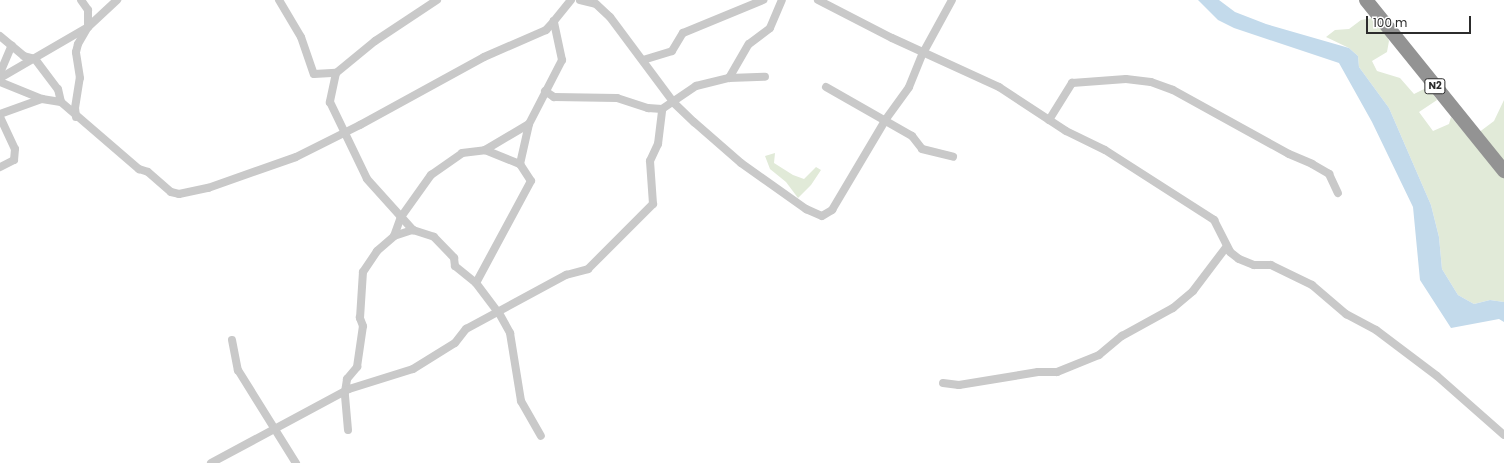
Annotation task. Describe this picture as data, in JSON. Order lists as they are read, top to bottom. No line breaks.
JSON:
{"streets":{"highway":["N2"]},"scale_bar":"100 m"}
